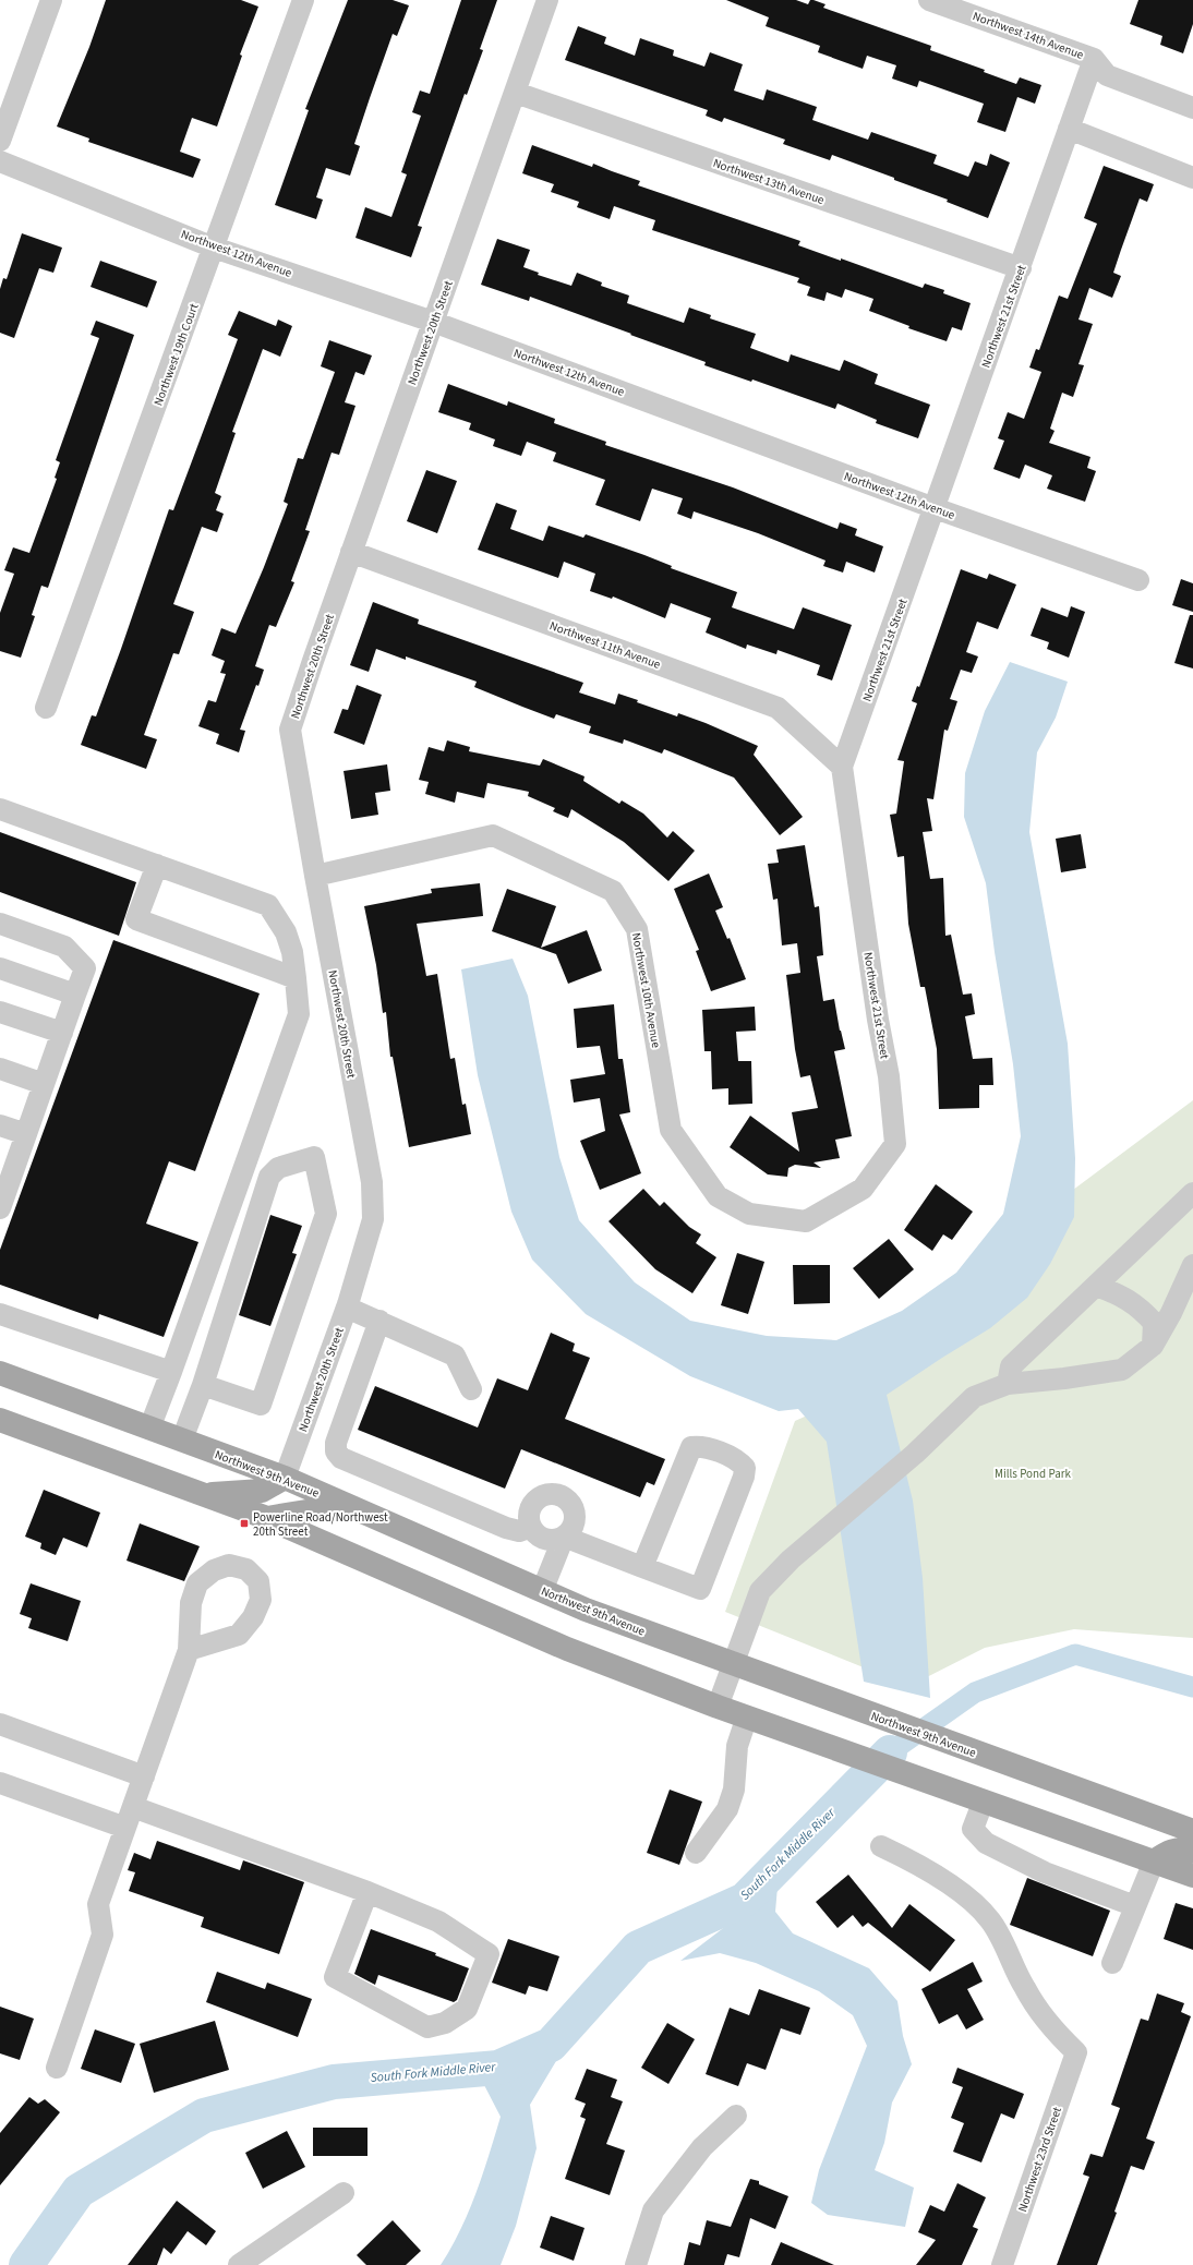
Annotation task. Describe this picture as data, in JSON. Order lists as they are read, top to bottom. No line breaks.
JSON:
{"streets":{"main road":["Northwest 9th Avenue"],"street":["Northwest 14th Avenue","Northwest 13th Avenue","Northwest 12th Avenue","Northwest 21st Street","Northwest 20th Street","Northwest 19th Court","Northwest 11th Avenue","Northwest 10th Avenue","Northwest 23rd Street"]},"crossings":[["Northwest 14th Avenue","Northwest 21st Street"],["Northwest 13th Avenue","Northwest 21st Street"],["Northwest 13th Avenue","Northwest 20th Street"],["Northwest 12th Avenue","Northwest 21st Street"],["Northwest 12th Avenue","Northwest 20th Street"],["Northwest 12th Avenue","Northwest 19th Court"],["Northwest 21st Street","Northwest 11th Avenue"],["Northwest 21st Street","Northwest 10th Avenue"],["Northwest 20th Street","Northwest 11th Avenue"],["Northwest 20th Street","Northwest 10th Avenue"],["Northwest 20th Street","Northwest 9th Avenue"]],"water":["South Fork Middle River"],"parks":["Mills Pond Park"],"places":{"transit":["Powerline Road/Northwest 20th Street"]}}
